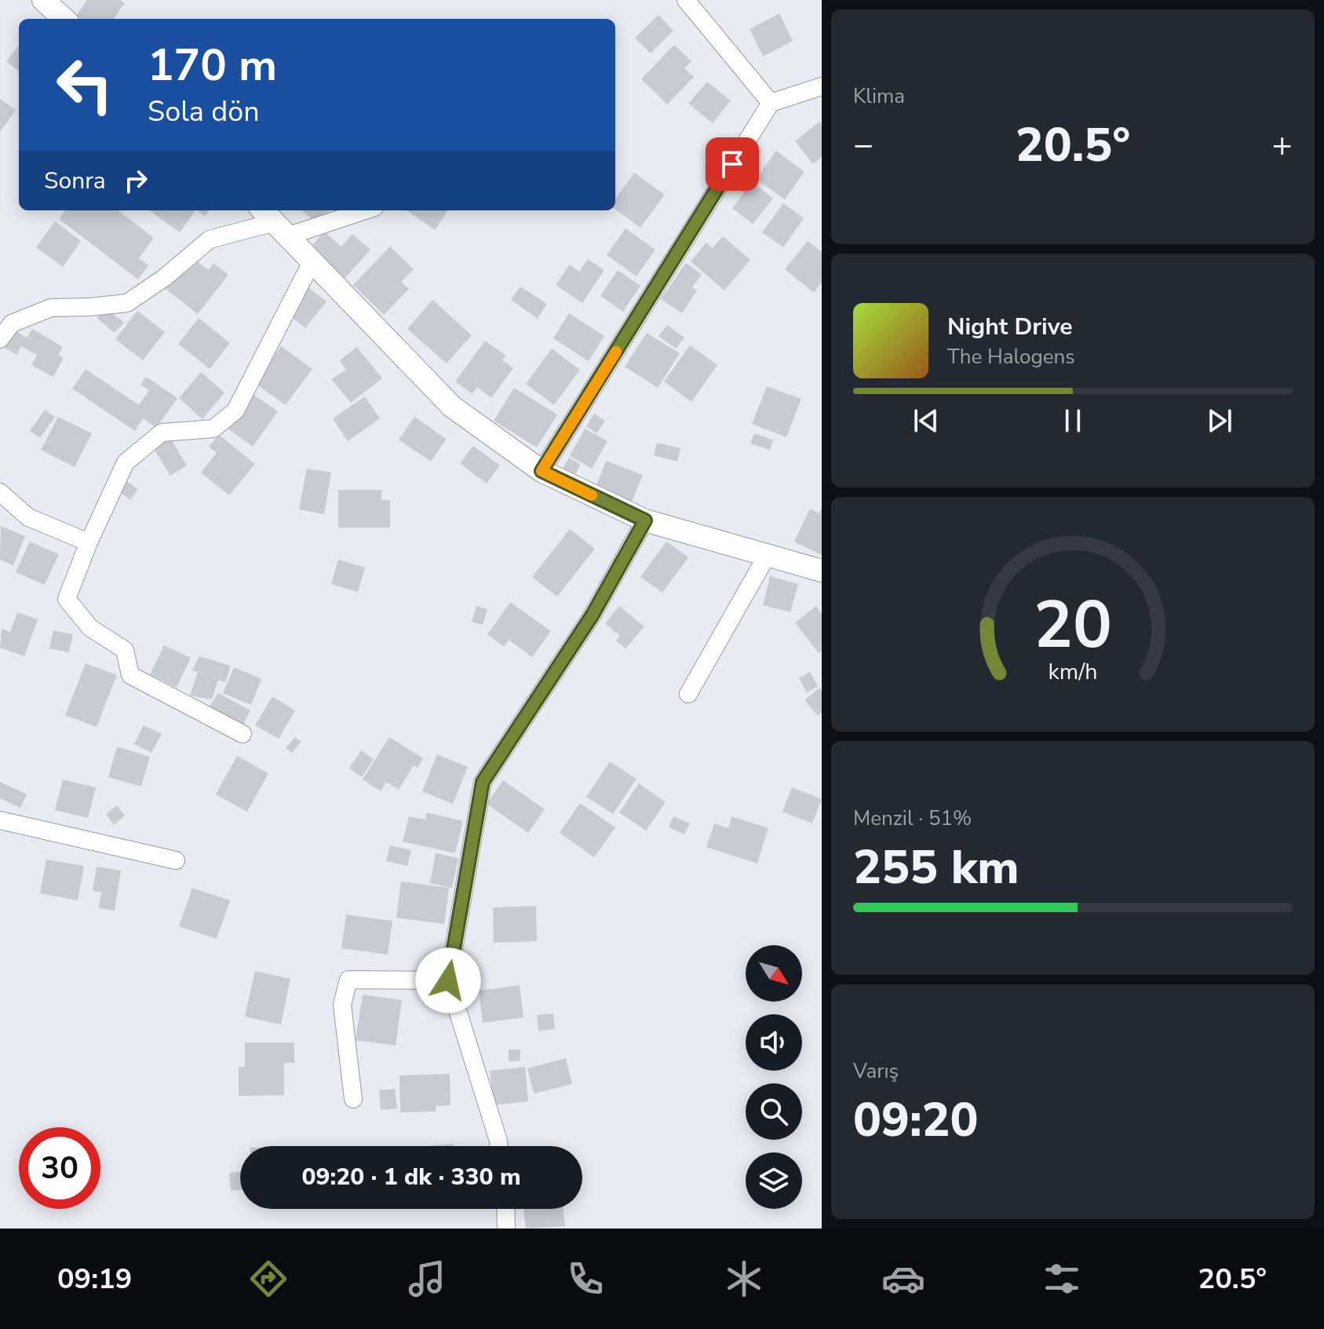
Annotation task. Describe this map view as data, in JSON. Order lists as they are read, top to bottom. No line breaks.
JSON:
{"north":"bottom right","page":{"tile":["Klima",["Menzil · 51%","255 km"],["Varış","09:20"]],"turn":["170 m","Sola dön"],"heat":["−","20.5°","+"],"then":"Sonra","song":["Night Drive","The Halogens"],"limit":"30","trip":"09:20 · 1 dk · 330 m","tabs":["09:19","20.5°"],"gauge":["20","km/h"]}}
